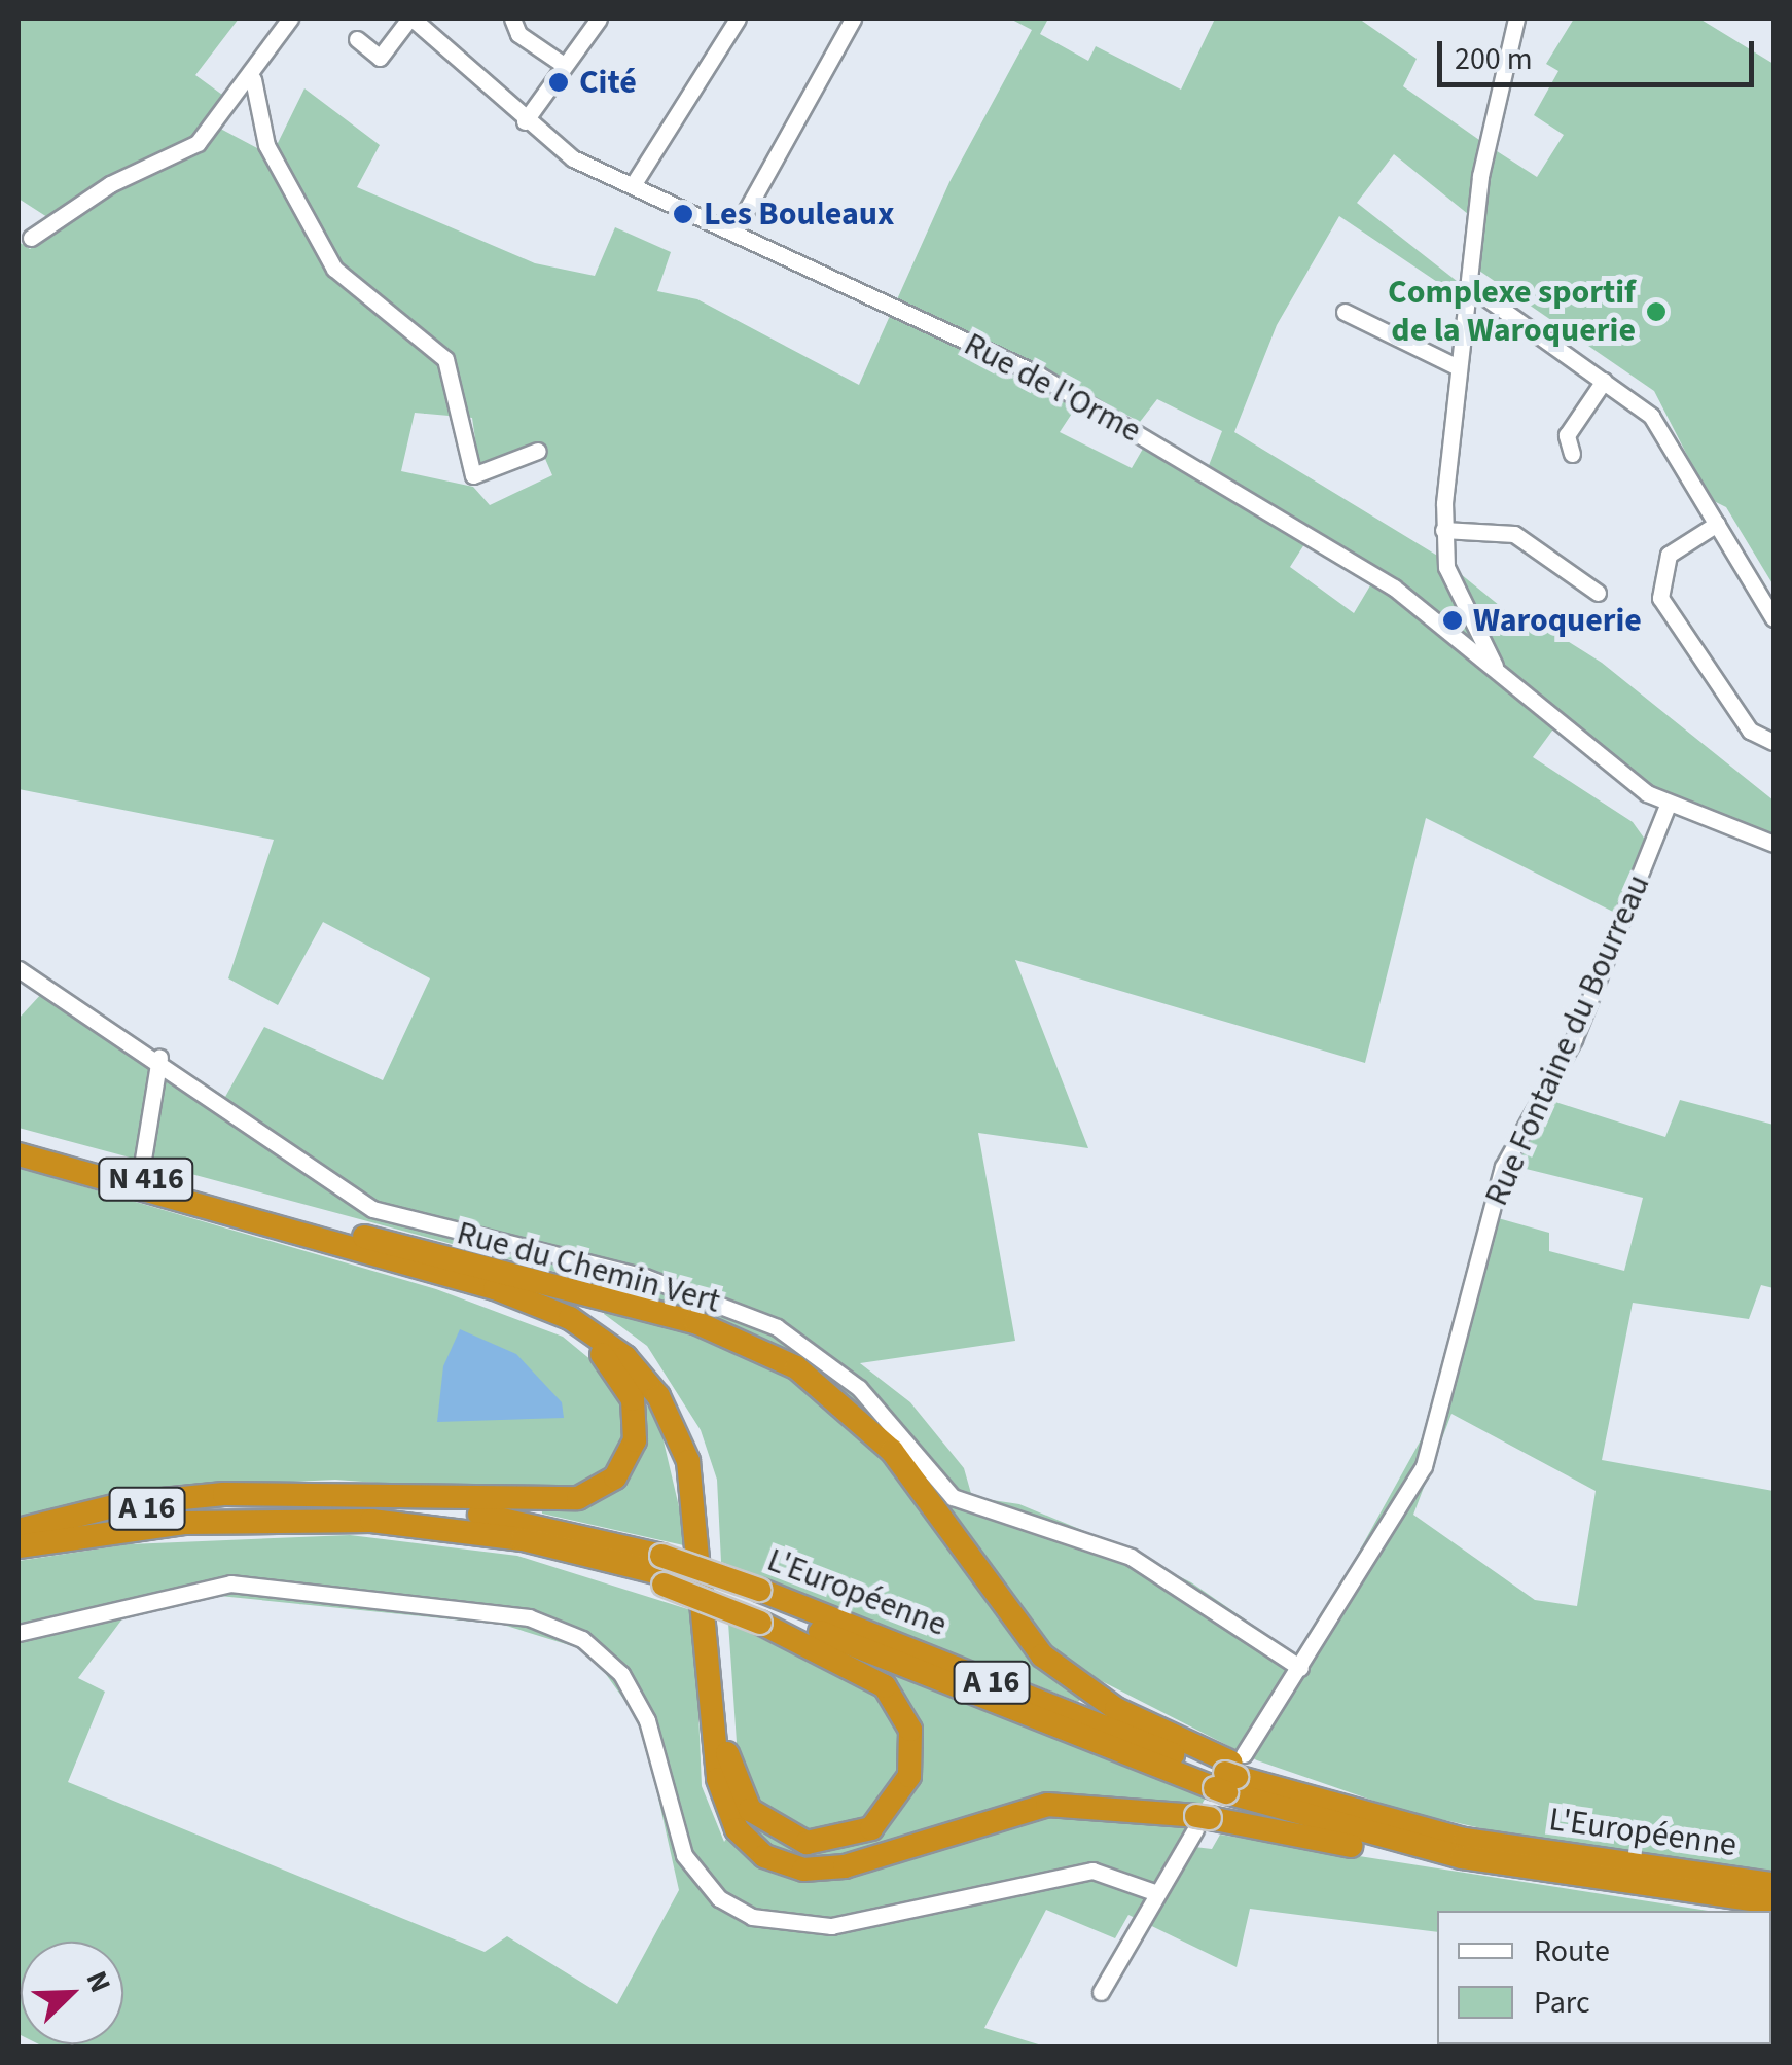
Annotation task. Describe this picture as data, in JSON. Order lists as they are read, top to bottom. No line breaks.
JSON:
{"streets":{"highway":["N 416","A 16","L'Européenne"],"street":["Rue de l'Orme","Rue Fontaine du Bourreau","Rue du Chemin Vert"]},"crossings":[["Rue de l'Orme","Rue Fontaine du Bourreau"],["Rue Fontaine du Bourreau","Rue du Chemin Vert"],["Rue Fontaine du Bourreau","L'Européenne"],["A 16","L'Européenne"]],"places":["Cité","Les Bouleaux","Complexe sportif de la Waroquerie","Waroquerie"],"legend":["Route","Parc"],"scale_bar":"200 m","north":"top right"}
